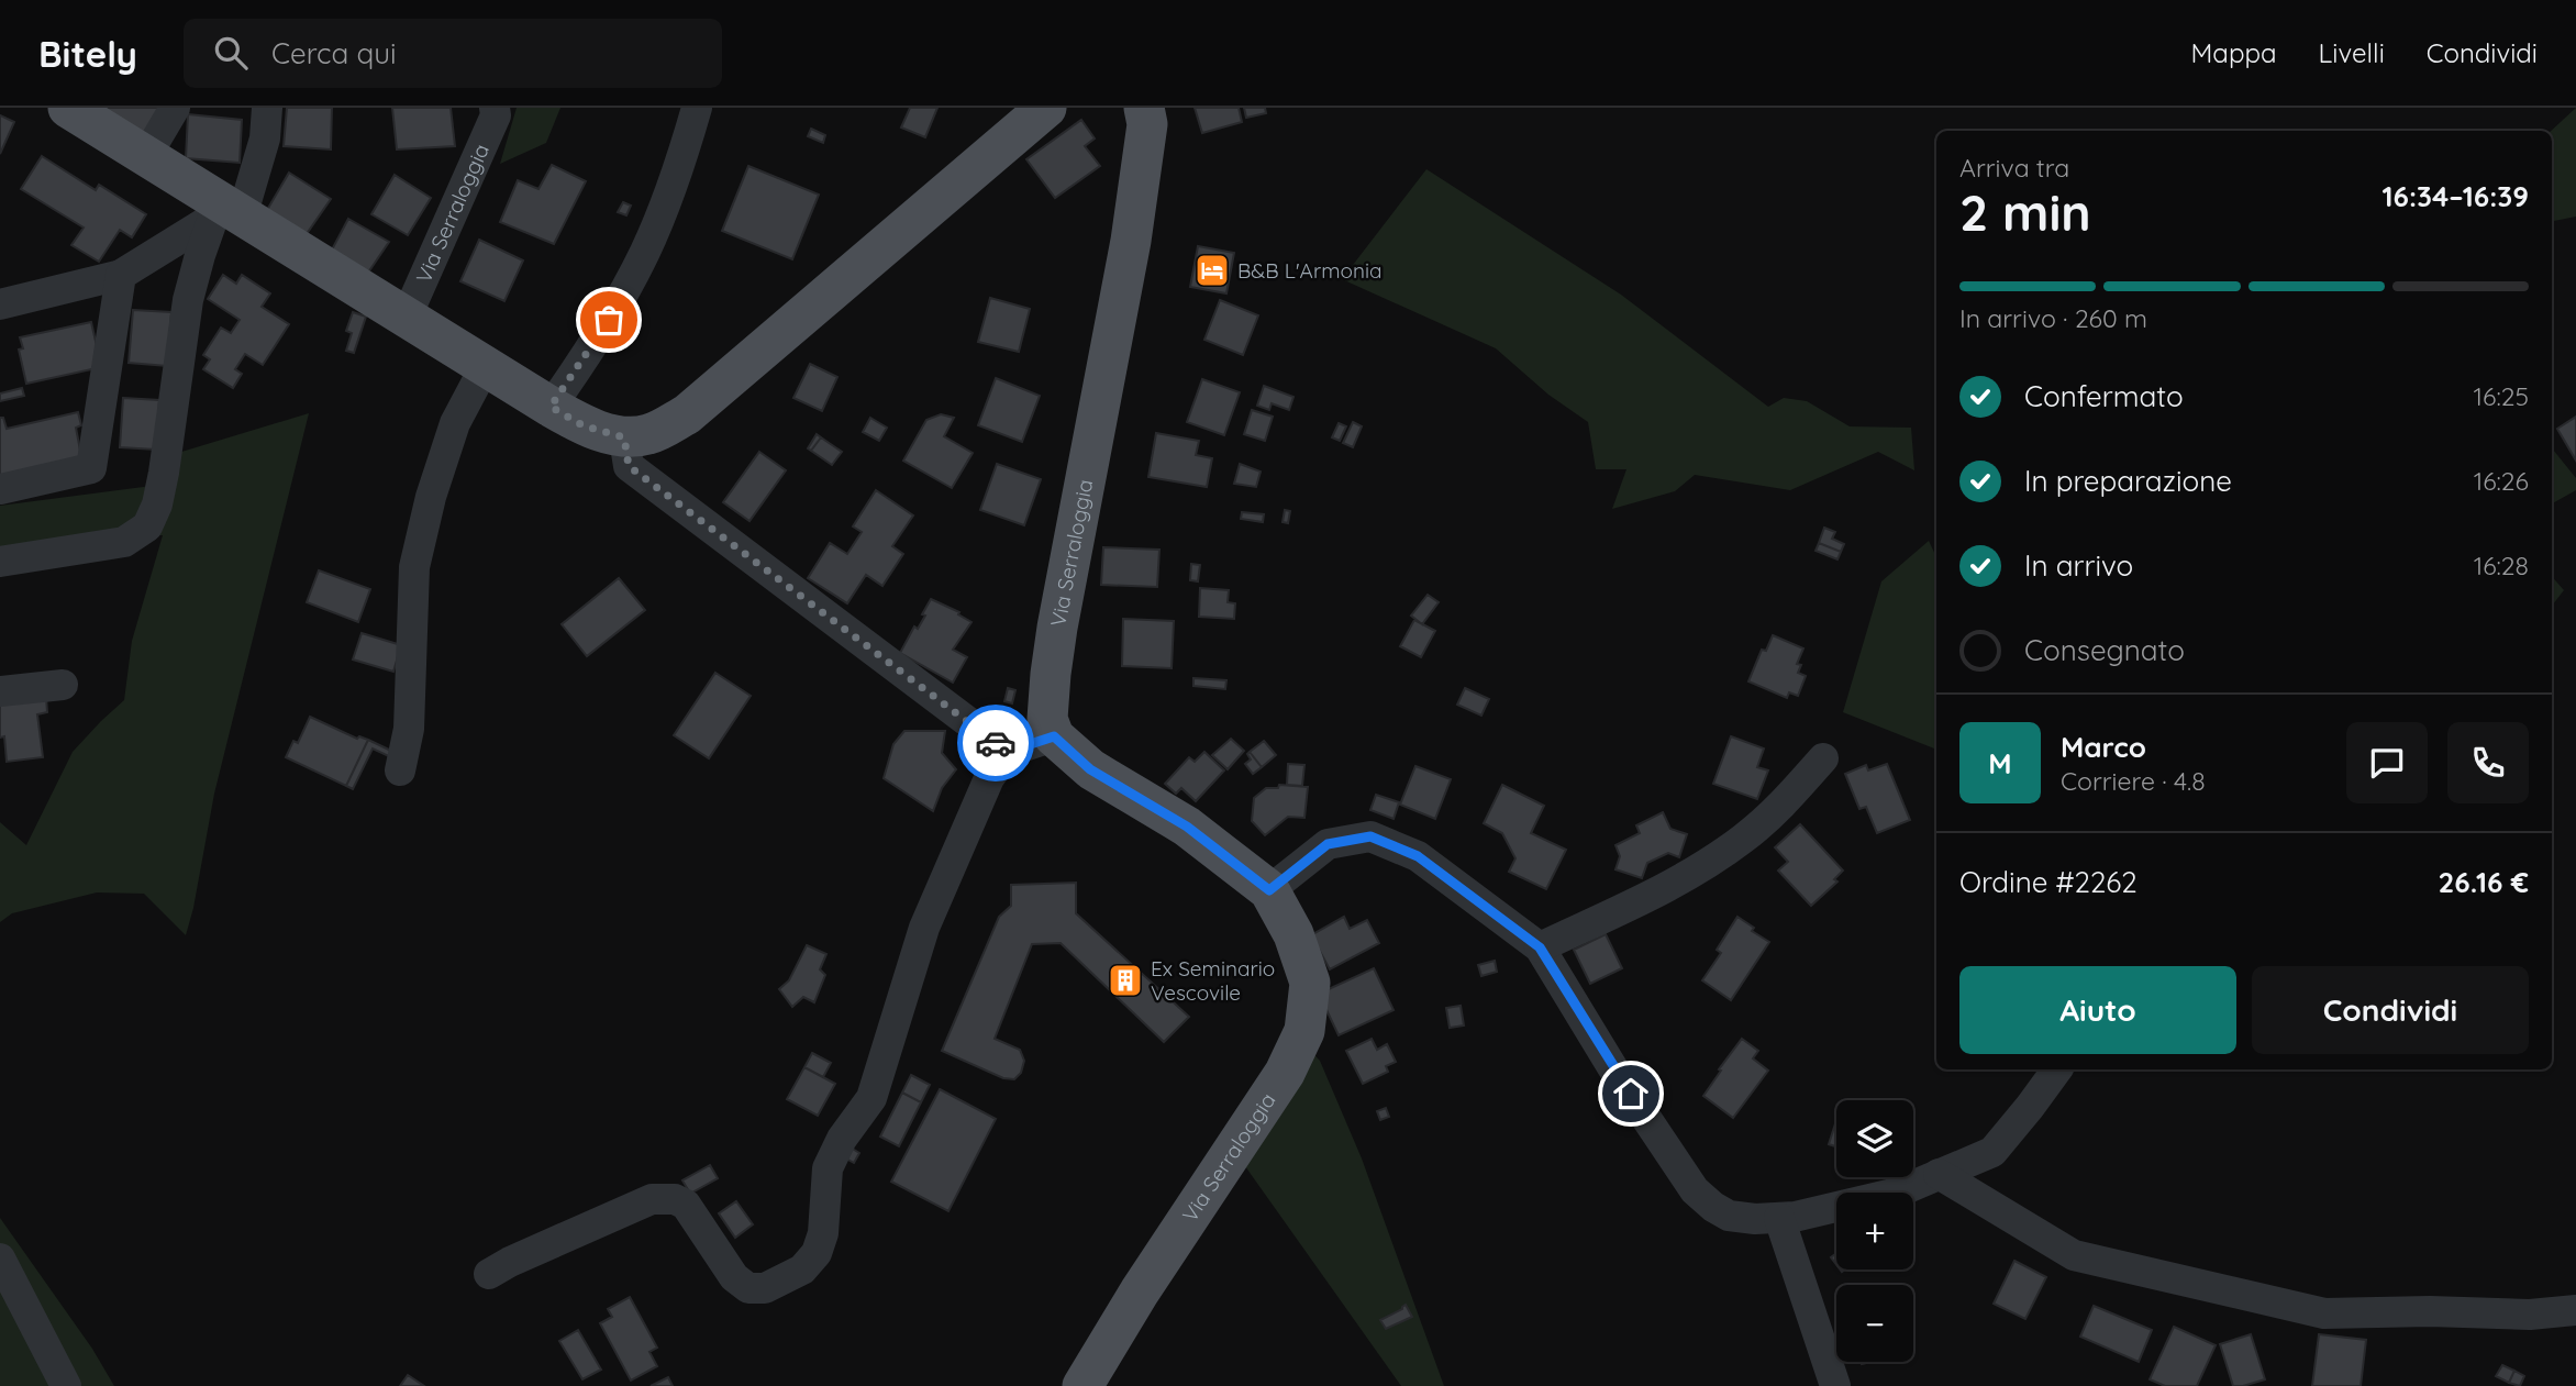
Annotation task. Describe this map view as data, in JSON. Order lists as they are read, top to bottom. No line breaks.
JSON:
{"streets":{"main road":["Via Serraloggia"]},"places":{"hotel":["B&B L'Armonia"],"building":["Ex Seminario Vescovile"]},"page":{"header":"Bitely","search":"Cerca qui","nav":["Mappa","Livelli","Condividi"],"heading":["2 min","Arriva tra","16:34–16:39"],"panel":["Marco","Corriere · 4.8","Ordine #2262","26.16 €"],"bar":"In arrivo · 260 m","list":[["Confermato","16:25"],["In preparazione","16:26"],["In arrivo","16:28"],"Consegnato"],"round":"M","buttons":["Aiuto","Condividi"],"map_buttons":["+","−"]}}
